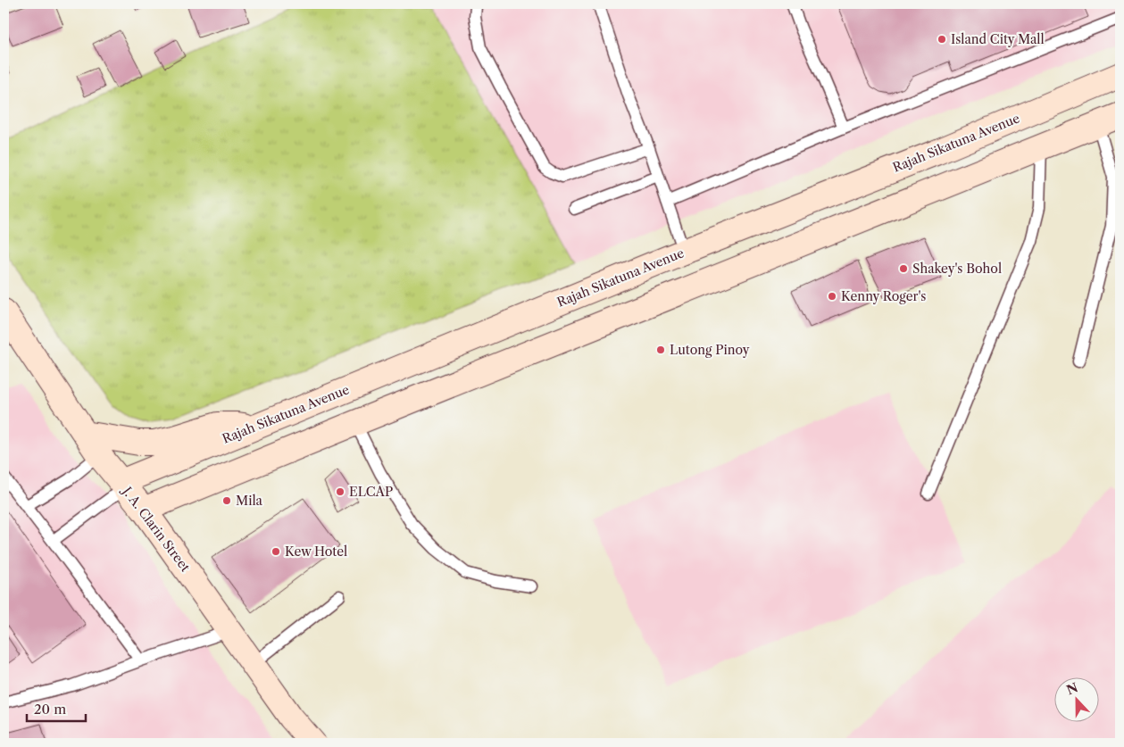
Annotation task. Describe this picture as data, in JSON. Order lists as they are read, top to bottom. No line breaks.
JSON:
{"streets":{"main road":["Rajah Sikatuna Avenue","J. A. Clarin Street"]},"crossings":[["Rajah Sikatuna Avenue","J. A. Clarin Street"]],"places":["Island City Mall","Shakey's Bohol","Kenny Roger's","Lutong Pinoy","ELCAP","Mila","Kew Hotel"],"scale_bar":"20 m","north":"top"}
